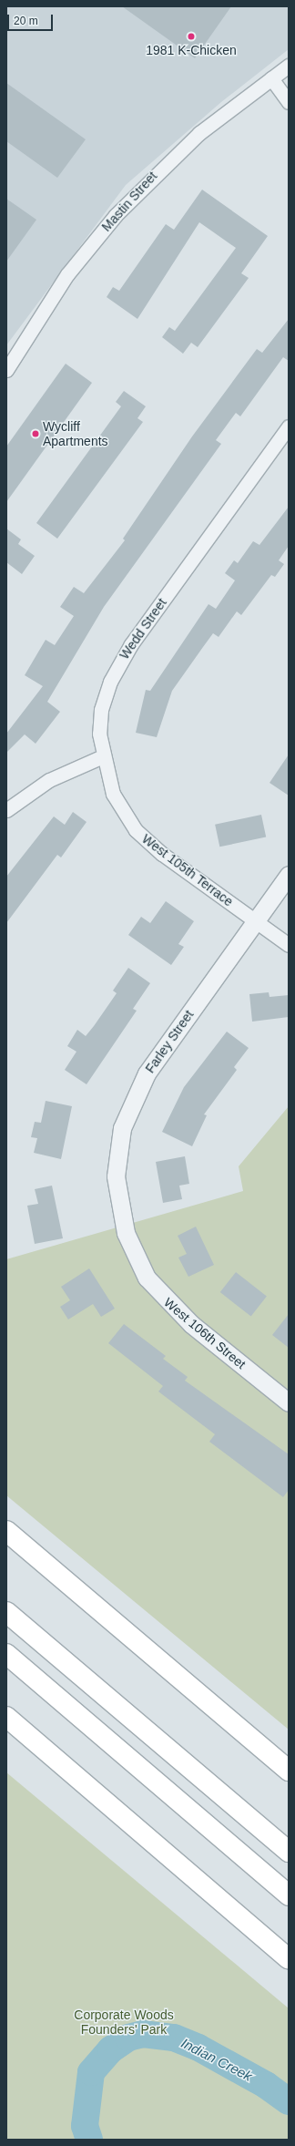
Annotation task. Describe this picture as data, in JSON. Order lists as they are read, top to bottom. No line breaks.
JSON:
{"streets":{"street":["Mastin Street","Wedd Street","West 105th Terrace","Farley Street","West 106th Street"]},"crossings":[["Wedd Street","West 105th Terrace"],["West 105th Terrace","Farley Street"],["Farley Street","West 106th Street"]],"water":["Indian Creek"],"parks":["Corporate Woods Founders' Park"],"places":["1981 K-Chicken","Wycliff Apartments"],"scale_bar":"20 m"}
